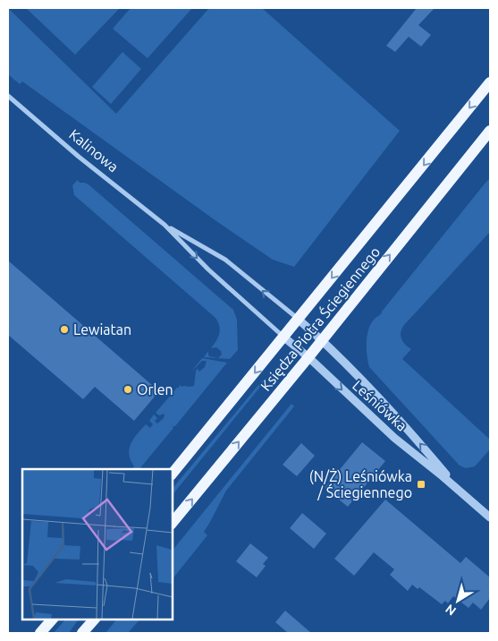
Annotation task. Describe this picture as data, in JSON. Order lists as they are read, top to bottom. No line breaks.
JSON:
{"streets":{"main road":["Księdza Piotra Ściegiennego"],"street":["Kalinowa","Leśniówka"]},"crossings":[["Kalinowa","Księdza Piotra Ściegiennego"],["Kalinowa","Leśniówka"],["Księdza Piotra Ściegiennego","Leśniówka"]],"places":{"other":["Lewiatan","Orlen"],"transit":["(N/Ż) Leśniówka / Ściegiennego"]},"north":"bottom left"}
